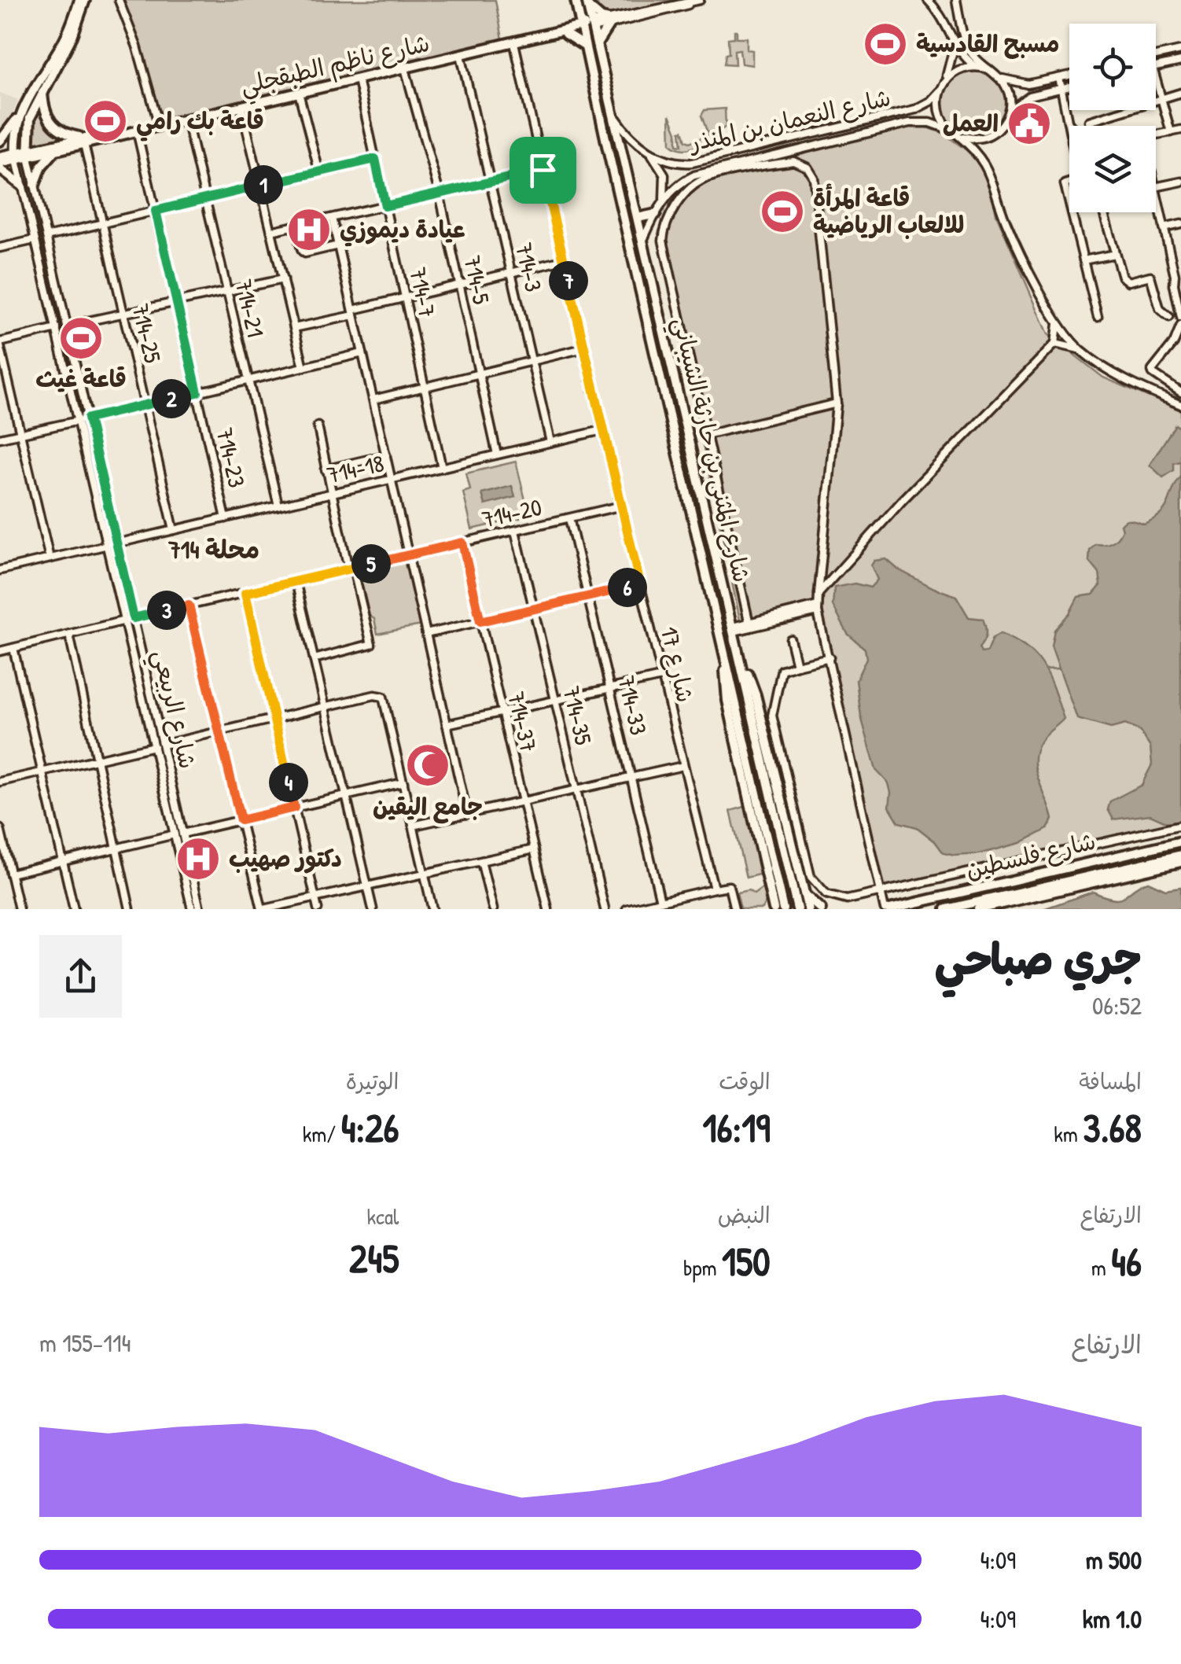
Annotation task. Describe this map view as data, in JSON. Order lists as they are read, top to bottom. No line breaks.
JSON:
{"streets":{"main road":["شارع ناظم الطبقجلي","شارع المثنى بن حارثة الشيباني","شارع فلسطين"],"street":["شارع النعمان بن المنذر","714-3","714-5","714-7","714-21","714-25","714-23","714-18","714-20","شارع 17","714-33","شارع الربيعي","714-35","714-37"]},"crossings":[["شارع ناظم الطبقجلي","714-3"],["شارع ناظم الطبقجلي","714-5"],["شارع ناظم الطبقجلي","714-7"],["شارع ناظم الطبقجلي","714-21"],["شارع ناظم الطبقجلي","714-25"],["شارع ناظم الطبقجلي","شارع المثنى بن حارثة الشيباني"],["شارع ناظم الطبقجلي","714-23"],["شارع ناظم الطبقجلي","شارع 17"],["شارع ناظم الطبقجلي","شارع الربيعي"],["شارع النعمان بن المنذر","شارع المثنى بن حارثة الشيباني"],["714-3","714-18"],["714-5","714-18"],["714-7","714-18"],["714-21","714-18"],["714-25","714-18"],["714-23","714-18"],["714-18","شارع 17"],["714-18","شارع الربيعي"],["714-20","شارع 17"],["714-20","714-33"],["714-20","شارع الربيعي"],["714-20","714-35"],["714-20","714-37"]],"districts":["محلة 714"],"places":{"sports":["مسبح القادسية","قاعة بك رامي","قاعة المرأة للالعاب الرياضية","قاعة غيث"],"public building":["العمل"],"hospital":["عيادة ديموزي","دكتور صهيب"],"mosque":["جامع اليقين"]},"page":{"pins":["1","7","2","5","6","3","4"],"heading":["جري صباحي","06:52"],"stats":[["المسافة","3.68 km"],["الوقت","16:19"],["الوتيرة","4:26 /km"],["الارتفاع","46 m"],["النبض","150 bpm"],["kcal","245"]],"chart":["الارتفاع","114–155 m"],"list":[{"name":"500 m","note":"4:09"},{"name":"1.0 km","note":"4:09"}]}}
